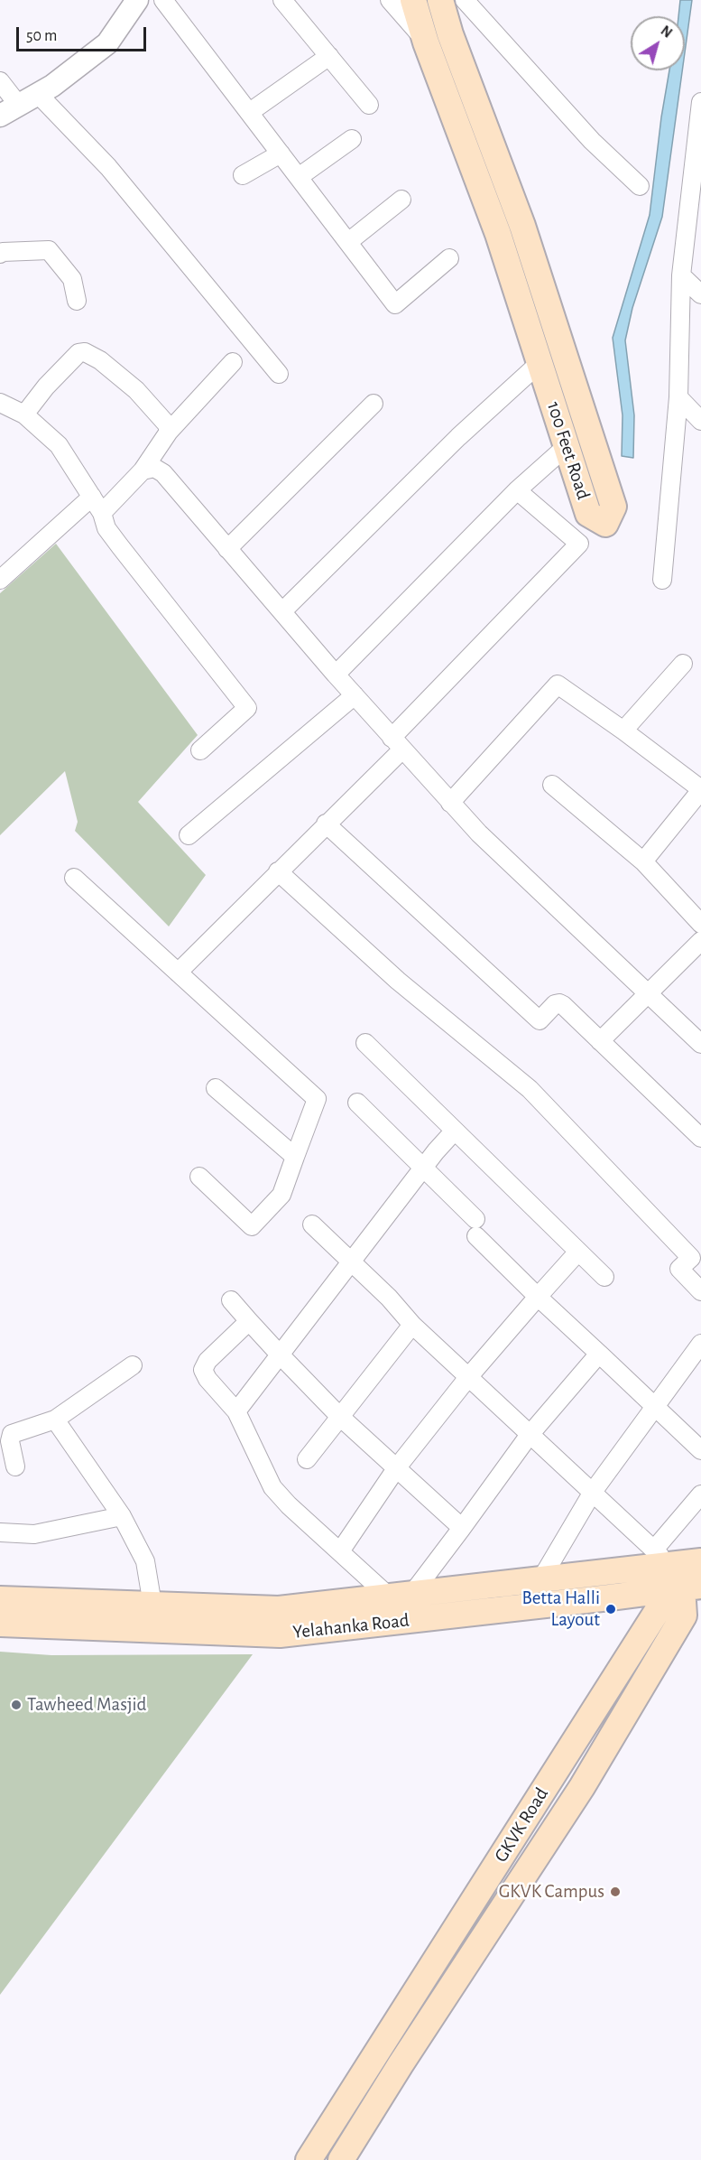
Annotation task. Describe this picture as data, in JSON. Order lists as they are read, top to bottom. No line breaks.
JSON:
{"streets":{"main road":["100 Feet Road","Yelahanka Road","GKVK Road"]},"crossings":[["Yelahanka Road","GKVK Road"]],"places":["Betta Halli Layout","Tawheed Masjid","GKVK Campus"],"scale_bar":"50 m","north":"top right"}
